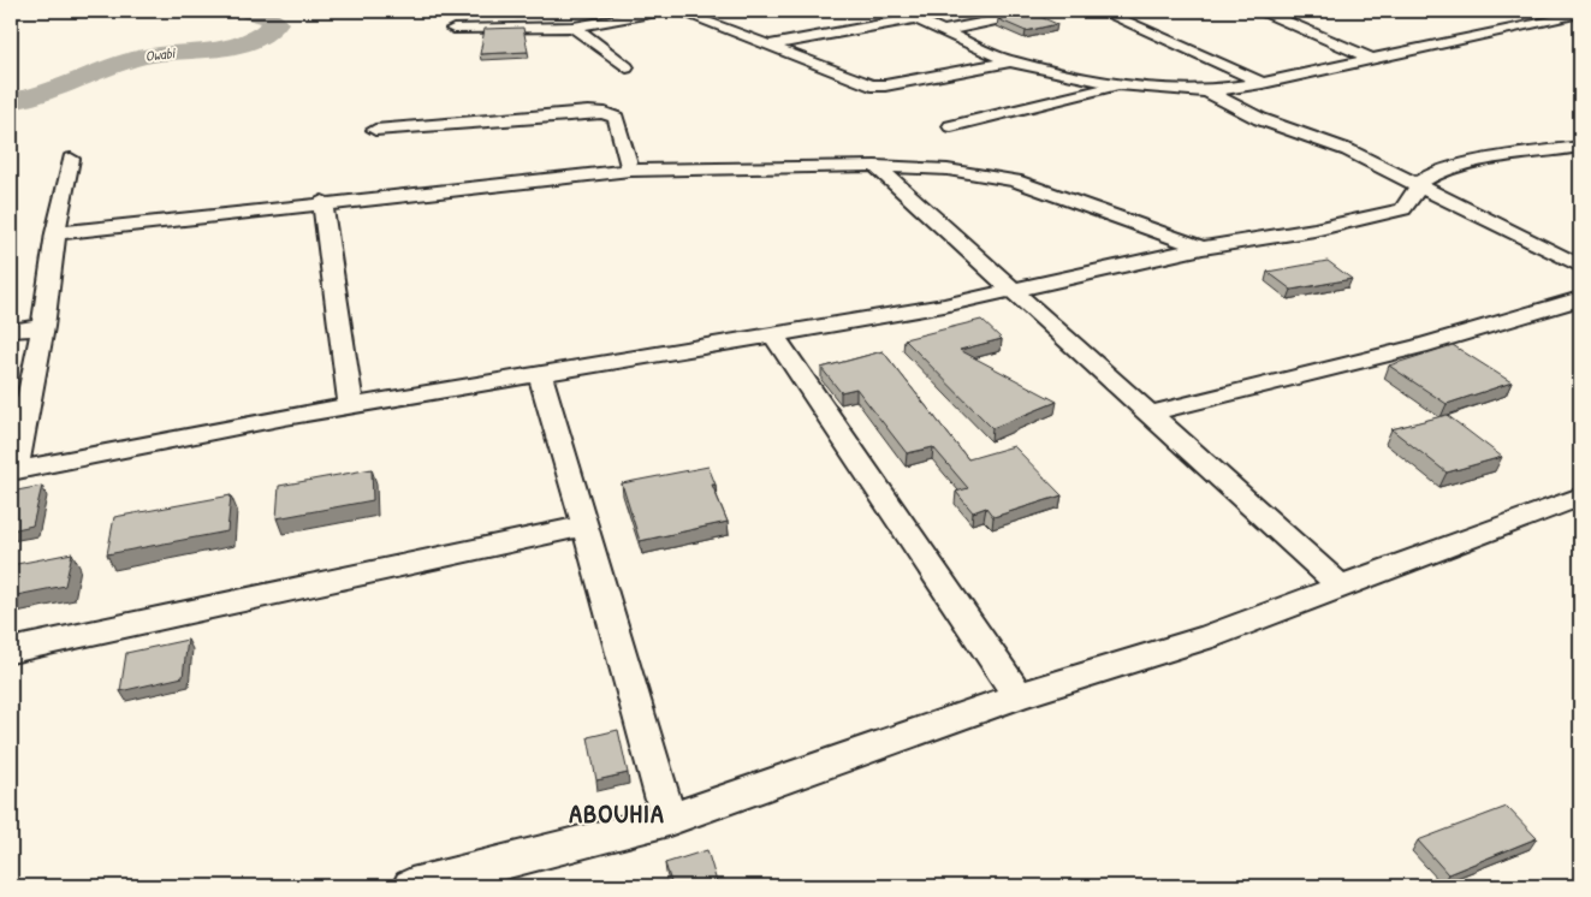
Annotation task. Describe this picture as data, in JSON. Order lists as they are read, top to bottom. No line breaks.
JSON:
{"districts":["ABOUHIA"],"water":["Owabi"]}
